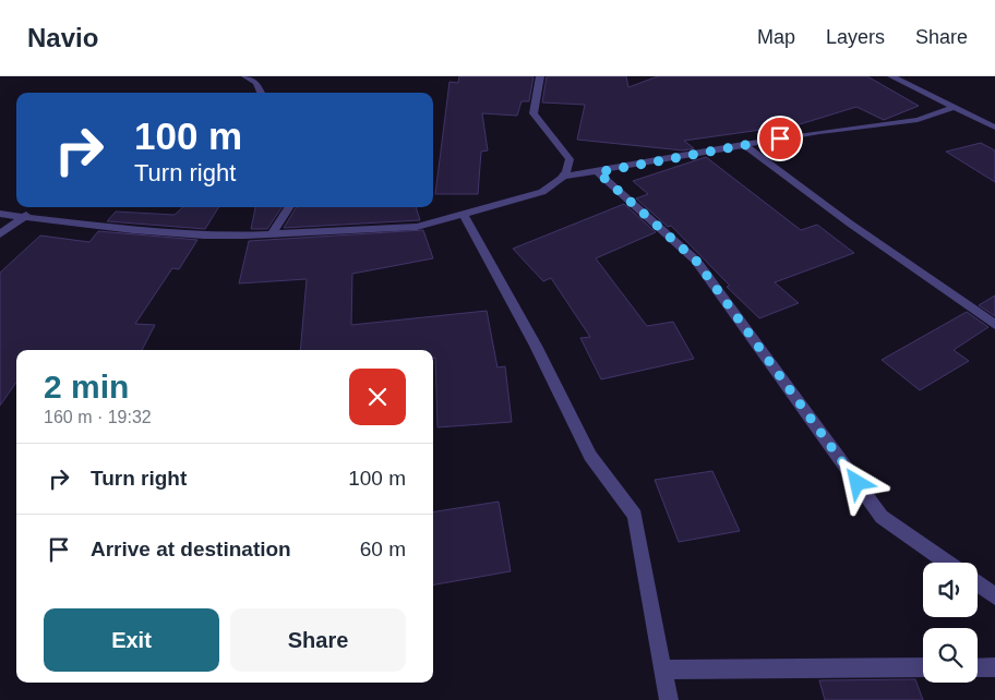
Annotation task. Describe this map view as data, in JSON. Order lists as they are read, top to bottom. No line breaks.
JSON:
{"page":{"header":"Navio","nav":["Map","Layers","Share"],"turn":["100 m","Turn right"],"heading":["2 min","160 m · 19:32"],"list":[{"name":"Turn right","value":"100 m"},{"name":"Arrive at destination","value":"60 m"}],"buttons":["Exit","Share"]}}
